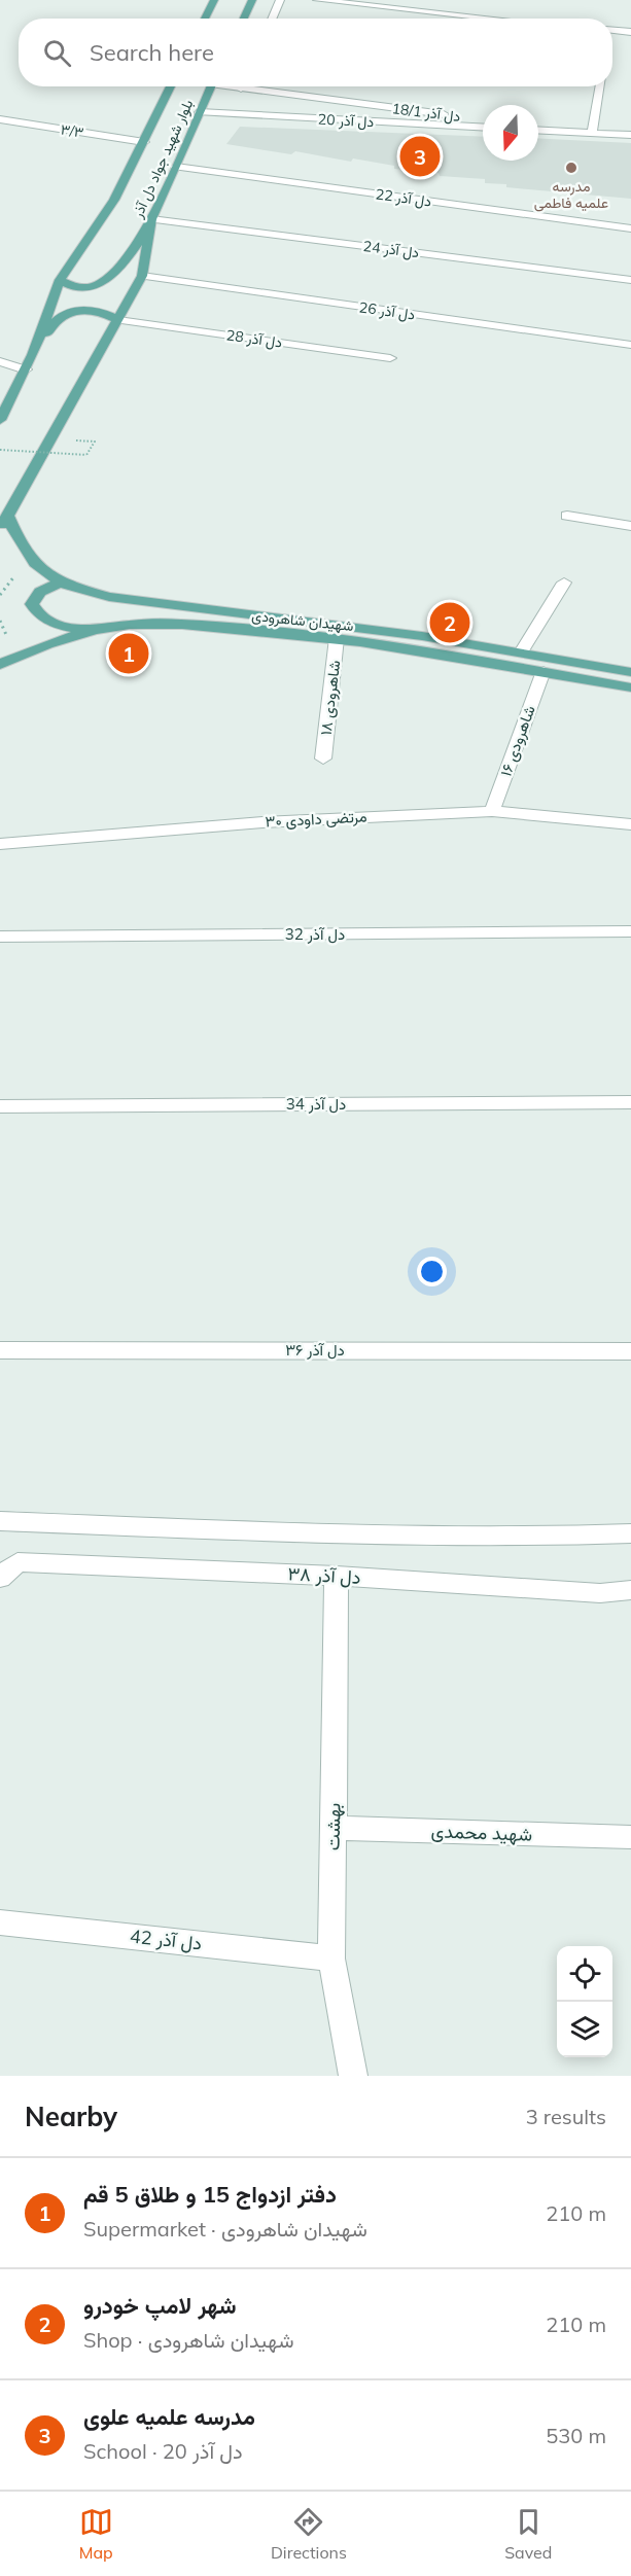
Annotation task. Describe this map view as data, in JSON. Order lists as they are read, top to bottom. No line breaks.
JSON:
{"streets":{"main road":["بلوار شهید جواد دل آذر","شهیدان شاهرودی"],"street":["دل آذر 18/1","دل آذر 20","۳/۳","دل آذر 22","دل آذر 24","دل آذر 26","دل آذر 28","شاهرودی ۱۸","شاهرودی ۱۶","۳۰ مرتضی داودی","دل آذر 32","دل آذر 34","دل آذر ۳۶","دل آذر ۳۸","بهشت","شهید محمدی","دل آذر 42"]},"crossings":[["دل آذر 20","بلوار شهید جواد دل آذر"],["۳/۳","بلوار شهید جواد دل آذر"],["بلوار شهید جواد دل آذر","دل آذر 22"],["بلوار شهید جواد دل آذر","دل آذر 24"],["بلوار شهید جواد دل آذر","دل آذر 26"],["بلوار شهید جواد دل آذر","دل آذر 28"],["بلوار شهید جواد دل آذر","شهیدان شاهرودی"],["شهیدان شاهرودی","شاهرودی ۱۸"],["شهیدان شاهرودی","شاهرودی ۱۶"],["شاهرودی ۱۶","۳۰ مرتضی داودی"],["دل آذر ۳۸","بهشت"],["بهشت","شهید محمدی"],["بهشت","دل آذر 42"]],"places":["مدرسه علمیه فاطمی"],"north":"bottom","page":{"search":"Search here","pins":["3","2","1"],"heading":["Nearby","3 results"],"list":[{"mark":"1","name":"دفتر ازدواج 15 و طلاق 5 قم","note":"Supermarket · شهیدان شاهرودی","value":"210 m"},{"mark":"2","name":"شهر لامپ خودرو","note":"Shop · شهیدان شاهرودی","value":"210 m"},{"mark":"3","name":"مدرسه علمیه علوی","note":"School · دل آذر 20","value":"530 m"}],"nav":["Map","Directions","Saved"]}}
